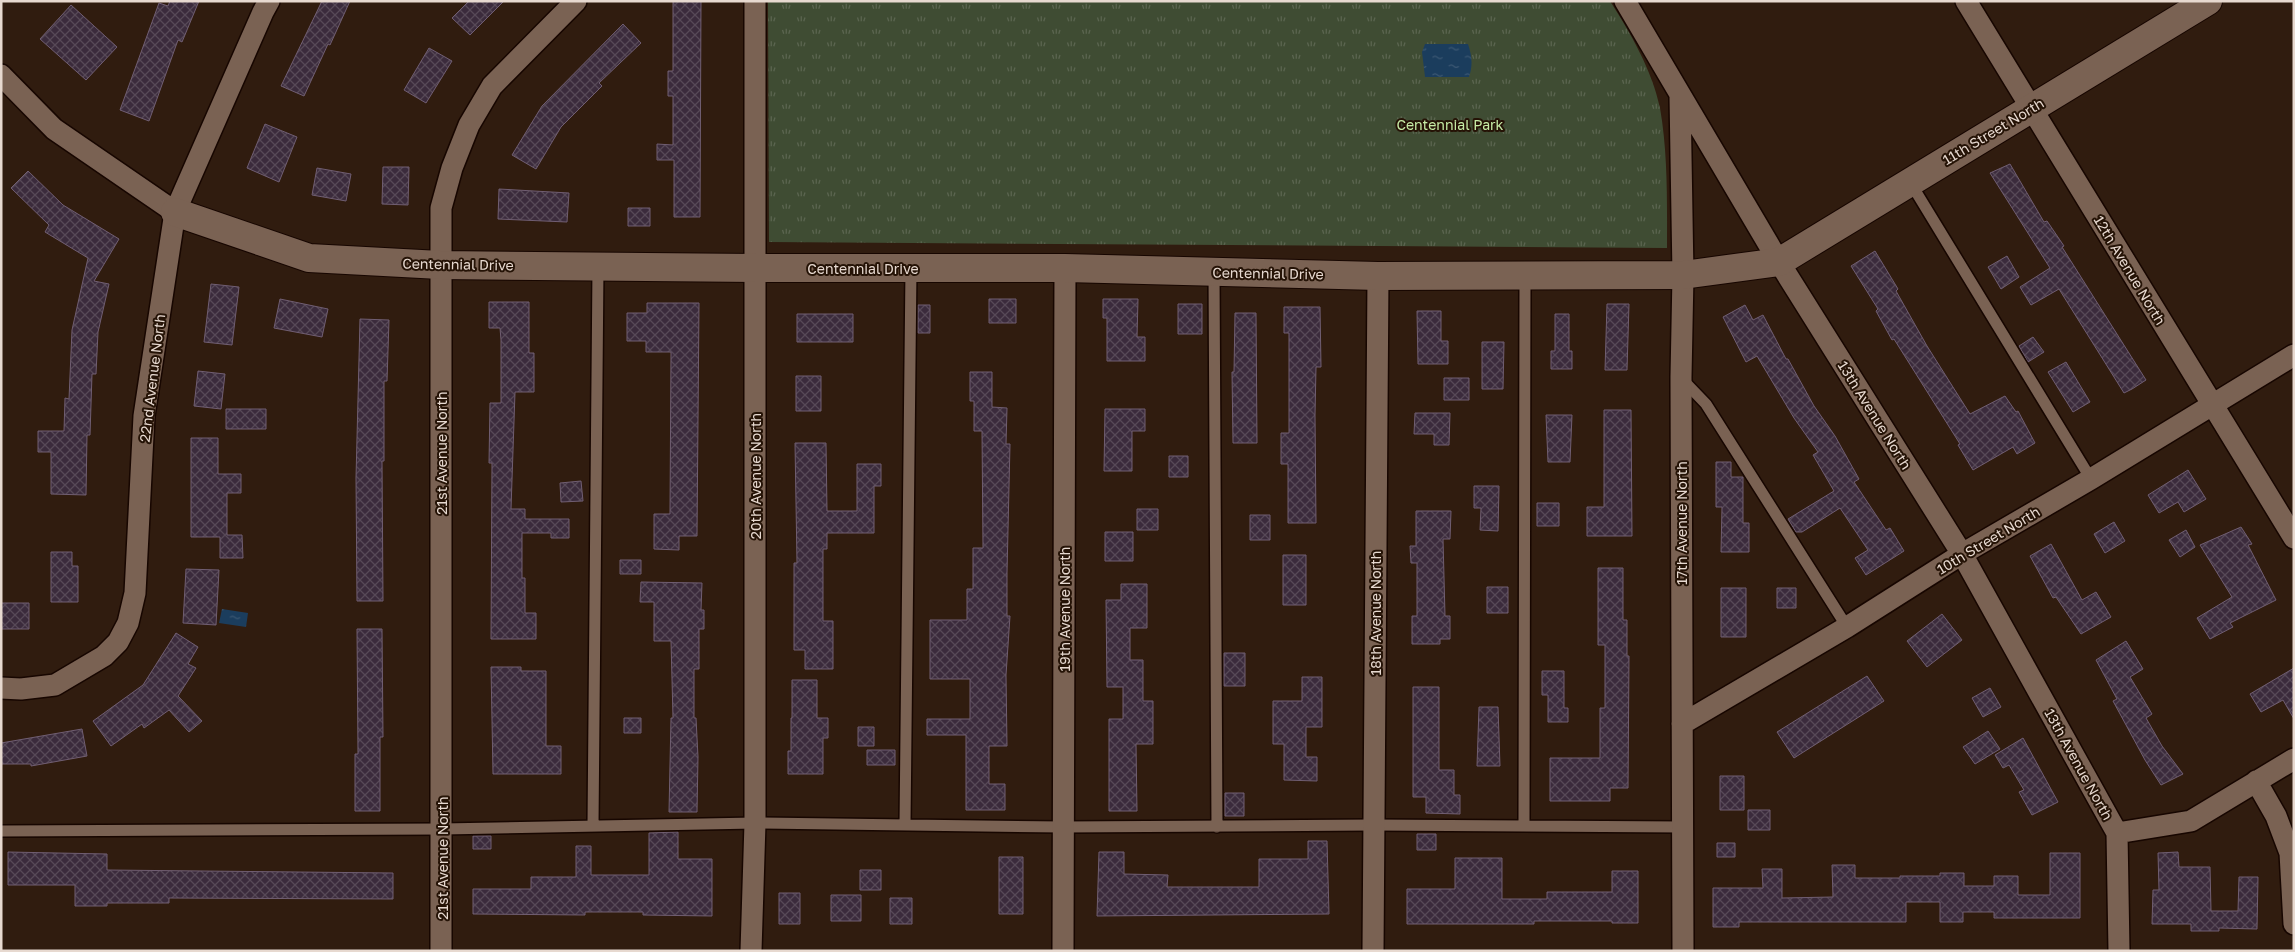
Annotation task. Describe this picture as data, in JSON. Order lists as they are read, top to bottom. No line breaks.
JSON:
{"streets":{"street":["11th Street North","Centennial Drive","12th Avenue North","22nd Avenue North","13th Avenue North","21st Avenue North","20th Avenue North","17th Avenue North","10th Street North","19th Avenue North","18th Avenue North"]},"crossings":[["11th Street North","Centennial Drive"],["11th Street North","12th Avenue North"],["11th Street North","13th Avenue North"],["Centennial Drive","22nd Avenue North"],["Centennial Drive","13th Avenue North"],["Centennial Drive","21st Avenue North"],["Centennial Drive","20th Avenue North"],["Centennial Drive","17th Avenue North"],["Centennial Drive","19th Avenue North"],["Centennial Drive","18th Avenue North"],["12th Avenue North","10th Street North"],["13th Avenue North","17th Avenue North"],["13th Avenue North","10th Street North"],["17th Avenue North","10th Street North"]],"parks":["Centennial Park"]}
